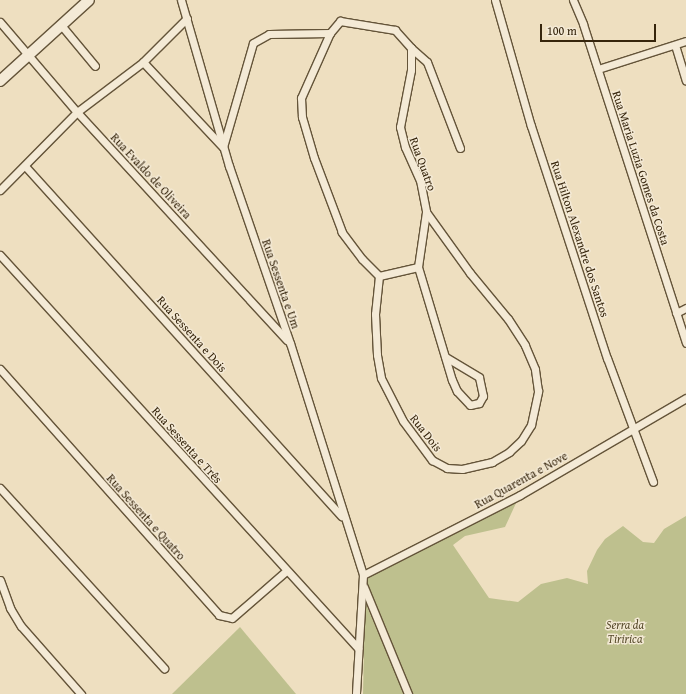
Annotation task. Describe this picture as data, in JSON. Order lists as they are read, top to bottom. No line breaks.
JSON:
{"streets":{"street":["Rua Quatro","Rua Maria Luzia Gomes da Costa","Rua Evaldo de Oliveira","Rua Hilton Alexandre dos Santos","Rua Sessenta e Um","Rua Sessenta e Dois","Rua Dois","Rua Sessenta e Três","Rua Quarenta e Nove","Rua Sessenta e Quatro"]},"crossings":[["Rua Quatro","Rua Dois"],["Rua Evaldo de Oliveira","Rua Sessenta e Um"],["Rua Hilton Alexandre dos Santos","Rua Quarenta e Nove"],["Rua Sessenta e Um","Rua Sessenta e Dois"],["Rua Sessenta e Um","Rua Sessenta e Três"],["Rua Sessenta e Um","Rua Quarenta e Nove"],["Rua Sessenta e Três","Rua Sessenta e Quatro"]],"parks":["Serra da Tiririca"],"scale_bar":"100 m"}
